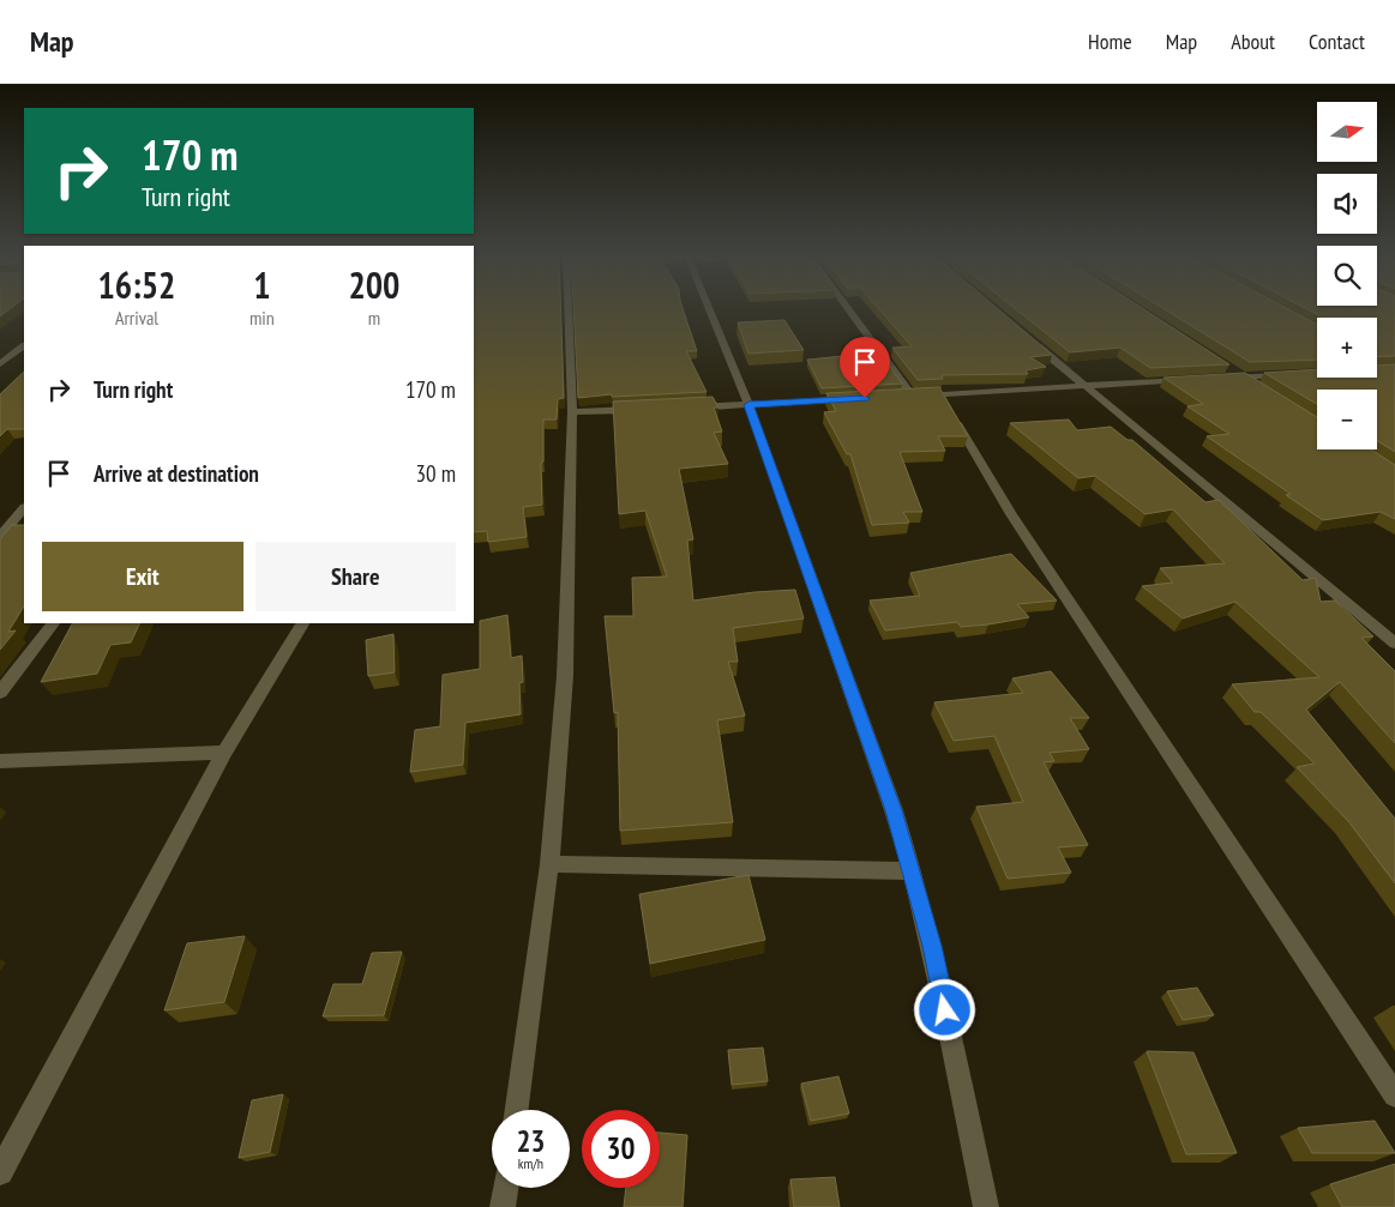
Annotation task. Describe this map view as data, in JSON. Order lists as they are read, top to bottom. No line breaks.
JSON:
{"north":"right","page":{"header":"Map","nav":["Home","Map","About","Contact"],"map_buttons":["+","−"],"turn":["170 m","Turn right"],"eta":["16:52","Arrival","1","min","200","m"],"list":[{"name":"Turn right","value":"170 m"},{"name":"Arrive at destination","value":"30 m"}],"buttons":["Exit","Share"],"speed":"23 km/h","limit":"30"}}
